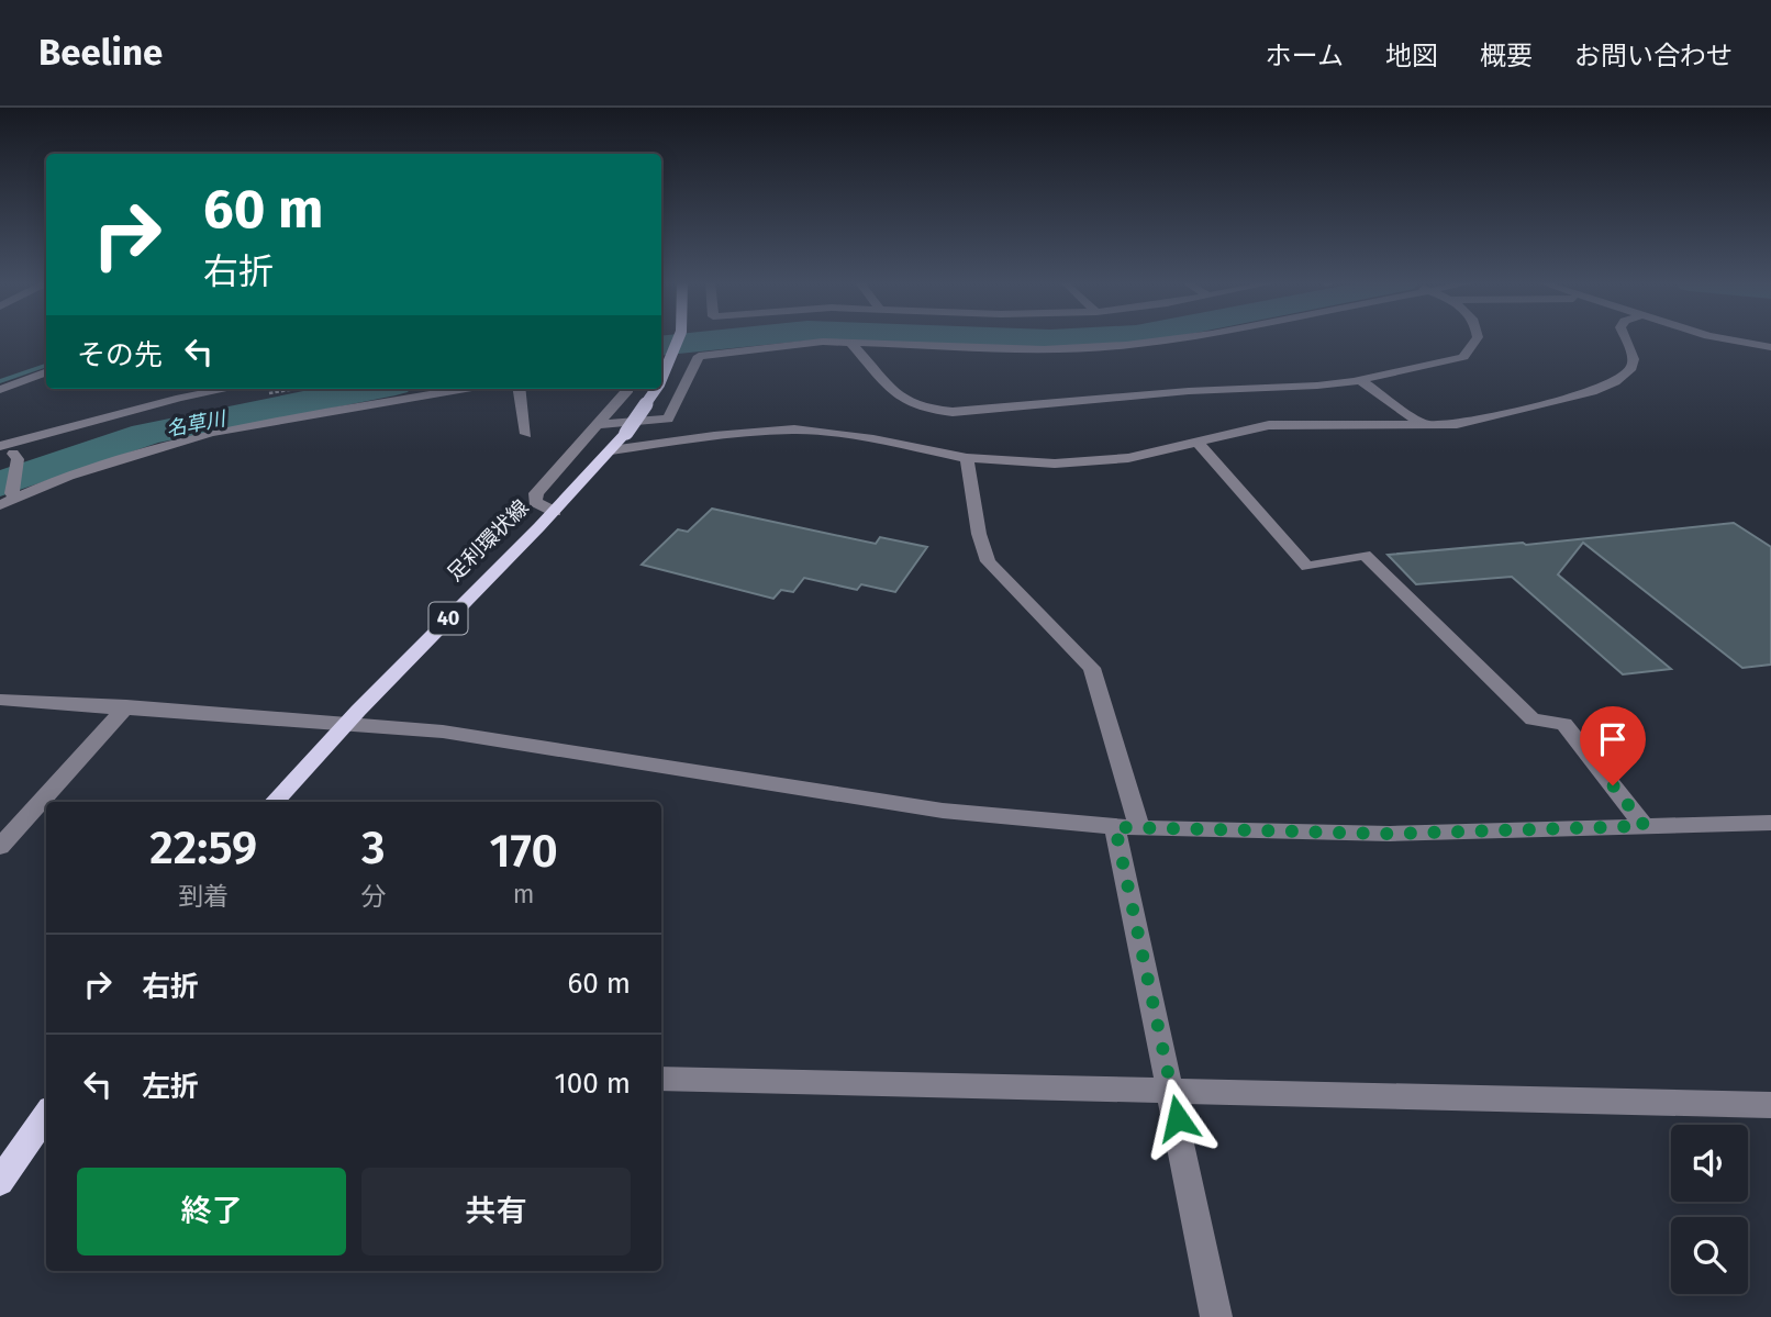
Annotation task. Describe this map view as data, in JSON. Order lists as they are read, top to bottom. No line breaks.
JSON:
{"streets":{"main road":["足利環状線","40"]},"water":["名草川"],"page":{"header":"Beeline","nav":["ホーム","地図","概要","お問い合わせ"],"turn":["60 m","右折"],"then":"その先","eta":["22:59","到着","3","分","170","m"],"list":[{"name":"右折","value":"60 m"},{"name":"左折","value":"100 m"}],"buttons":["終了","共有"]}}
